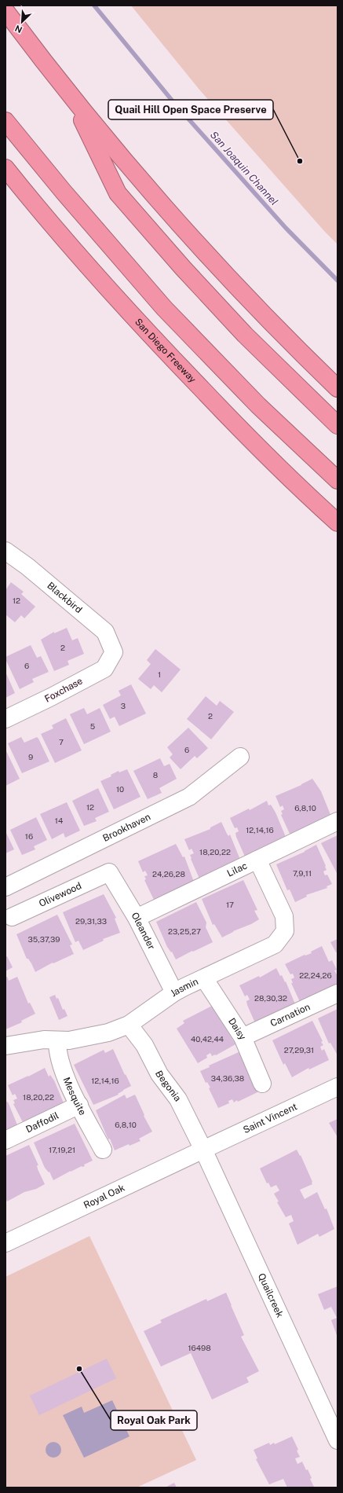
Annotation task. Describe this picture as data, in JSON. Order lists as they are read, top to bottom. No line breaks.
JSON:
{"streets":{"highway":["San Diego Freeway"],"street":["Blackbird","Foxchase","Brookhaven","Lilac","Olivewood","Oleander","Jasmin","Carnation","Daisy","Begonia","Mesquite","Saint Vincent","Daffodil","Royal Oak","Quailcreek"]},"crossings":[["Blackbird","Foxchase"],["Lilac","Oleander"],["Lilac","Jasmin"],["Olivewood","Oleander"],["Oleander","Jasmin"],["Jasmin","Daisy"],["Jasmin","Begonia"],["Jasmin","Mesquite"],["Carnation","Daisy"],["Begonia","Saint Vincent"],["Begonia","Royal Oak"],["Begonia","Quailcreek"],["Mesquite","Daffodil"],["Saint Vincent","Royal Oak"],["Saint Vincent","Quailcreek"],["Royal Oak","Quailcreek"]],"water":["San Joaquin Channel"],"places":["Quail Hill Open Space Preserve","Royal Oak Park"],"house_numbers":["12","2","6","1","3","2","5","7","6","9","8","10","12","6,8,10","14","12,14,16","16","18,20,22","7,9,11","24,26,28","17","29,31,33","23,25,27","35,37,39","22,24,26","28,30,32","40,42,44","27,29,31","34,36,38","12,14,16","18,20,22","6,8,10","17,19,21","16498"],"north":"bottom left"}
